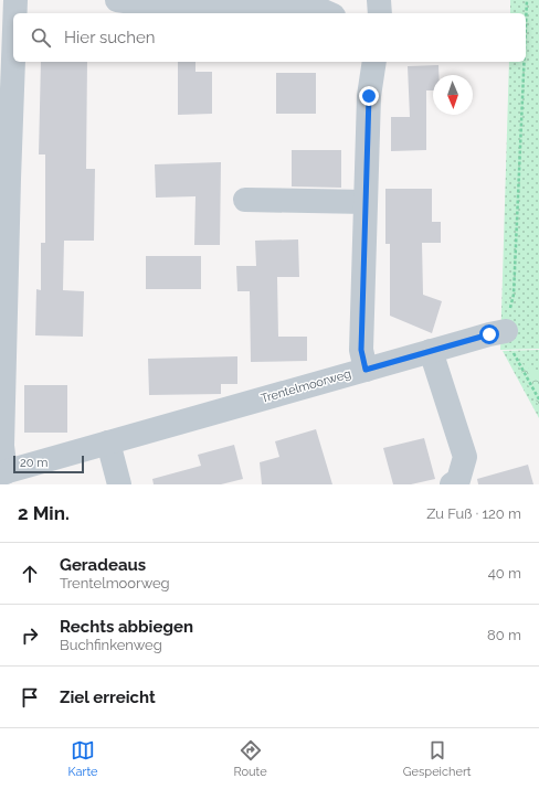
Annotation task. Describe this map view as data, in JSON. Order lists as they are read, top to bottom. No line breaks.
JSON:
{"streets":{"street":["Trentelmoorweg"]},"scale_bar":"20 m","north":"bottom","page":{"search":"Hier suchen","scale":"20 m","heading":["2 Min.","Zu Fuß · 120 m"],"list":[["Geradeaus","Trentelmoorweg","40 m"],["Rechts abbiegen","Buchfinkenweg","80 m"],"Ziel erreicht"],"nav":["Karte","Route","Gespeichert"]}}
